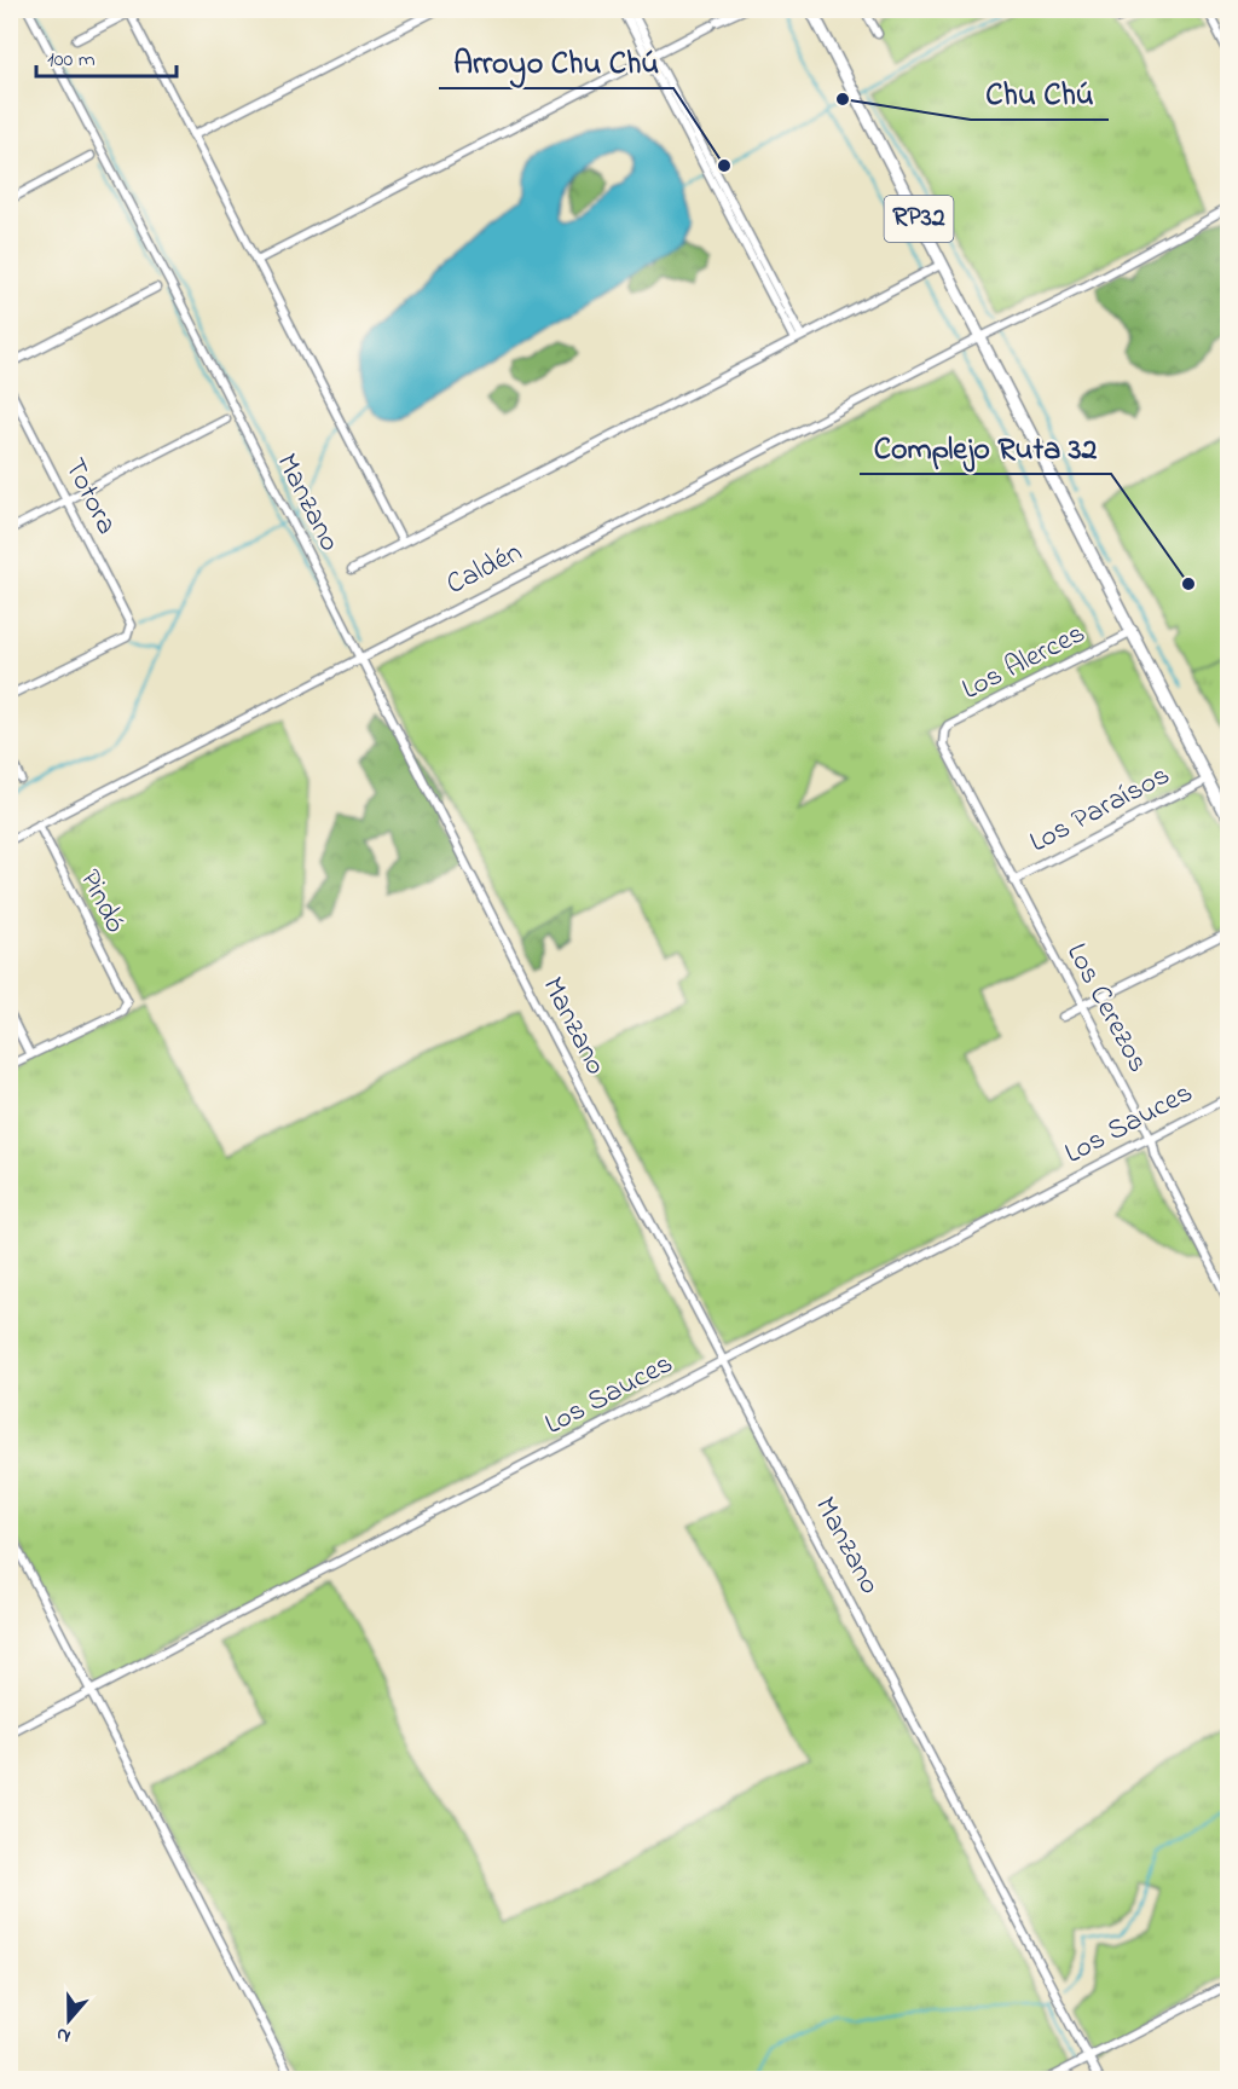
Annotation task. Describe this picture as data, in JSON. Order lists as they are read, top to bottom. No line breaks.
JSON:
{"streets":{"main road":["RP32"],"street":["Totora","Manzano","Caldén","Los Alerces","Los Paraísos","Pindó","Los Cerezos","Los Sauces"]},"crossings":[["RP32","Caldén"],["RP32","Los Alerces"],["RP32","Los Paraísos"],["Manzano","Caldén"],["Manzano","Los Sauces"],["Caldén","Pindó"],["Los Alerces","Los Cerezos"],["Los Paraísos","Los Cerezos"],["Los Cerezos","Los Sauces"]],"places":["Chu Chú","Arroyo Chu Chú","Complejo Ruta 32"],"scale_bar":"100 m","north":"bottom"}
